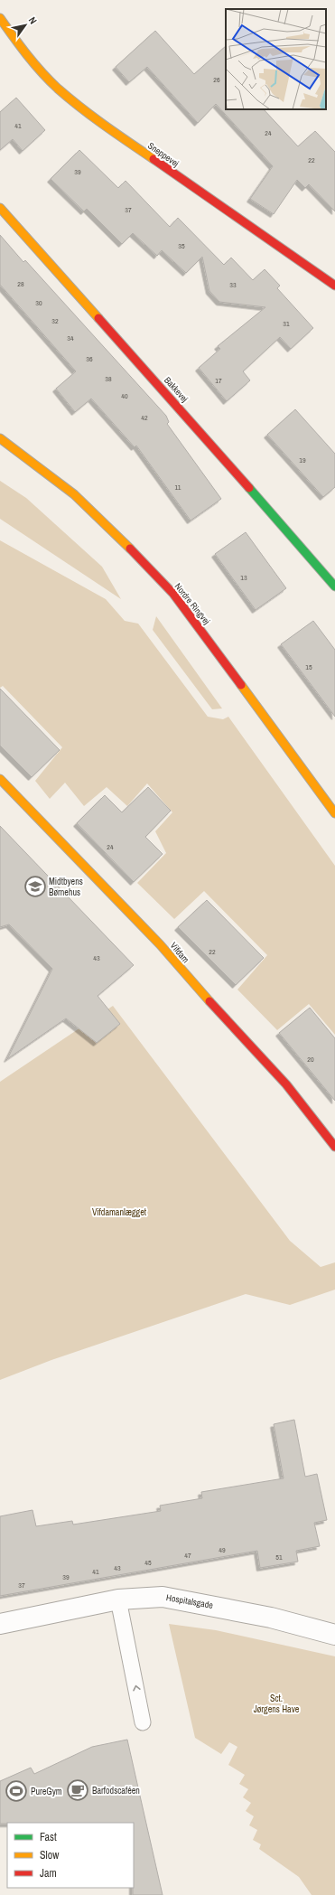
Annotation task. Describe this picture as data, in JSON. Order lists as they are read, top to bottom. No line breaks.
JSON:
{"streets":{"street":["Sneppevej","Bakkevej","Nordre Ringvej","Vifdam","Hospitalsgade"]},"parks":["Vifdamanlægget","Sct. Jørgens Have"],"places":{"school or university":["Midtbyens Børnehus"],"cafe":["Barfodscaféen"],"sports":["PureGym"]},"house_numbers":["26","41","24","22","39","37","35","28","33","30","32","31","34","36","38","17","40","42","19","11","13","15","24","22","43","20","49","47","51","45","43","41","39","37"],"legend":["Fast","Slow","Jam"],"north":"top right"}
